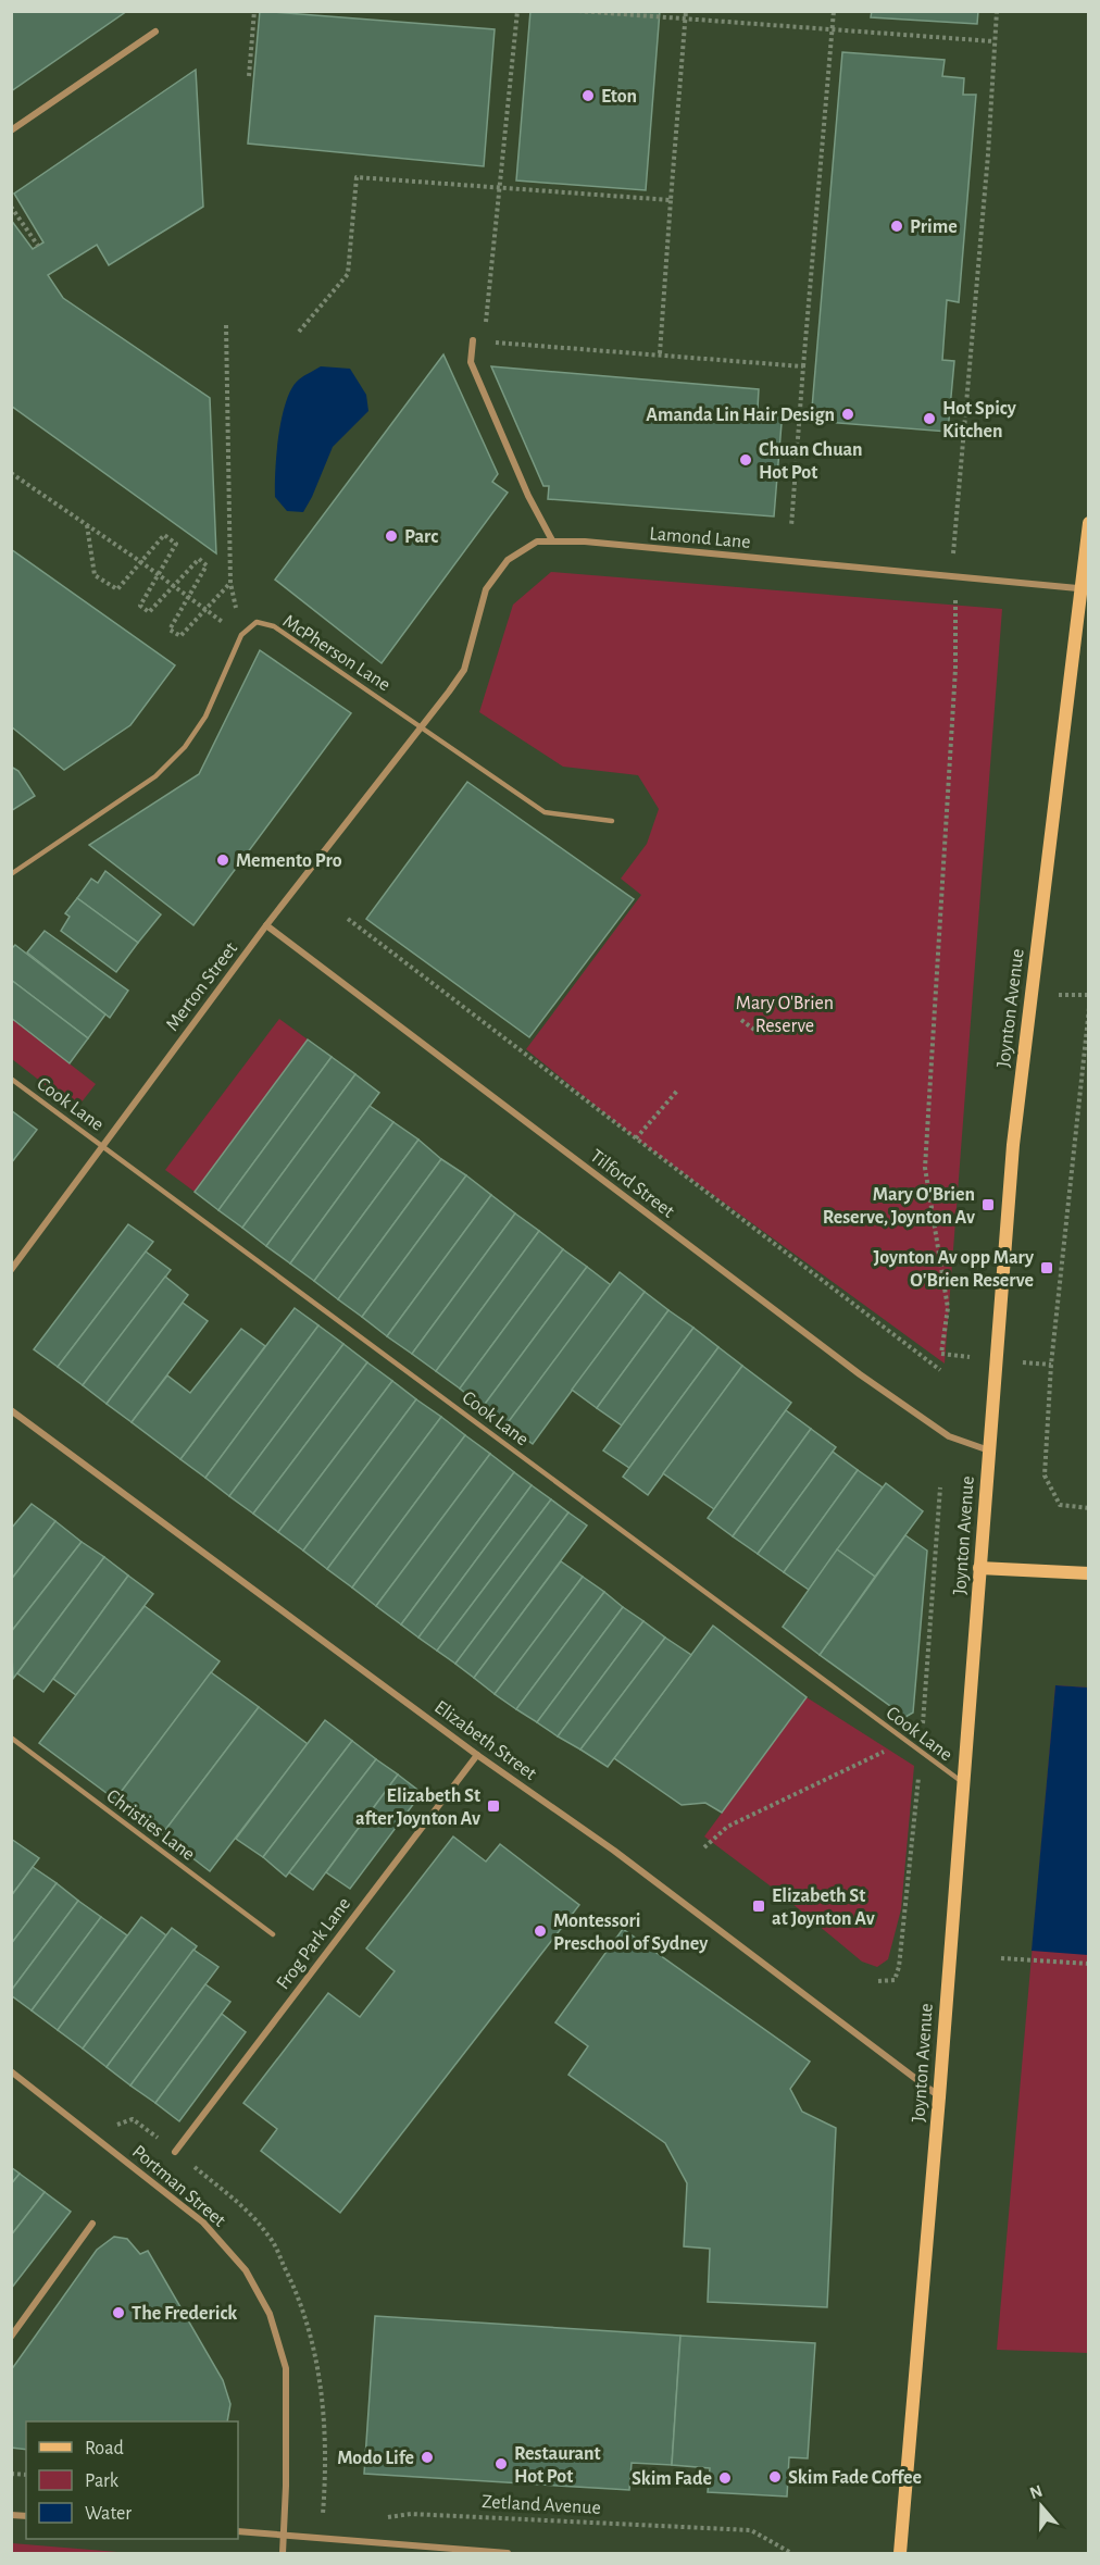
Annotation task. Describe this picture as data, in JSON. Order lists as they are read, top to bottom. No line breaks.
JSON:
{"streets":{"street":["Lamond Lane","Merton Street","Joynton Avenue","Tilford Street","Elizabeth Street","Frog Park Lane","Portman Street"],"lane":["McPherson Lane","Cook Lane","Christies Lane"],"path":["Zetland Avenue"]},"crossings":[["Lamond Lane","McPherson Lane"],["Lamond Lane","Merton Street"],["Lamond Lane","Joynton Avenue"],["McPherson Lane","Merton Street"],["Merton Street","Cook Lane"],["Merton Street","Tilford Street"],["Joynton Avenue","Cook Lane"],["Joynton Avenue","Tilford Street"],["Joynton Avenue","Elizabeth Street"],["Elizabeth Street","Frog Park Lane"]],"parks":["Mary O'Brien Reserve"],"places":{"other":["Eton","Prime","Amanda Lin Hair Design","Hot Spicy Kitchen","Chuan Chuan Hot Pot","Parc","Memento Pro","Montessori Preschool of Sydney","The Frederick","Modo Life","Restaurant Hot Pot","Skim Fade Coffee","Skim Fade"],"transit":["Mary O'Brien Reserve, Joynton Av","Joynton Av opp Mary O'Brien Reserve","Elizabeth St after Joynton Av","Elizabeth St at Joynton Av"]},"legend":["Road","Park","Water"],"north":"top"}
